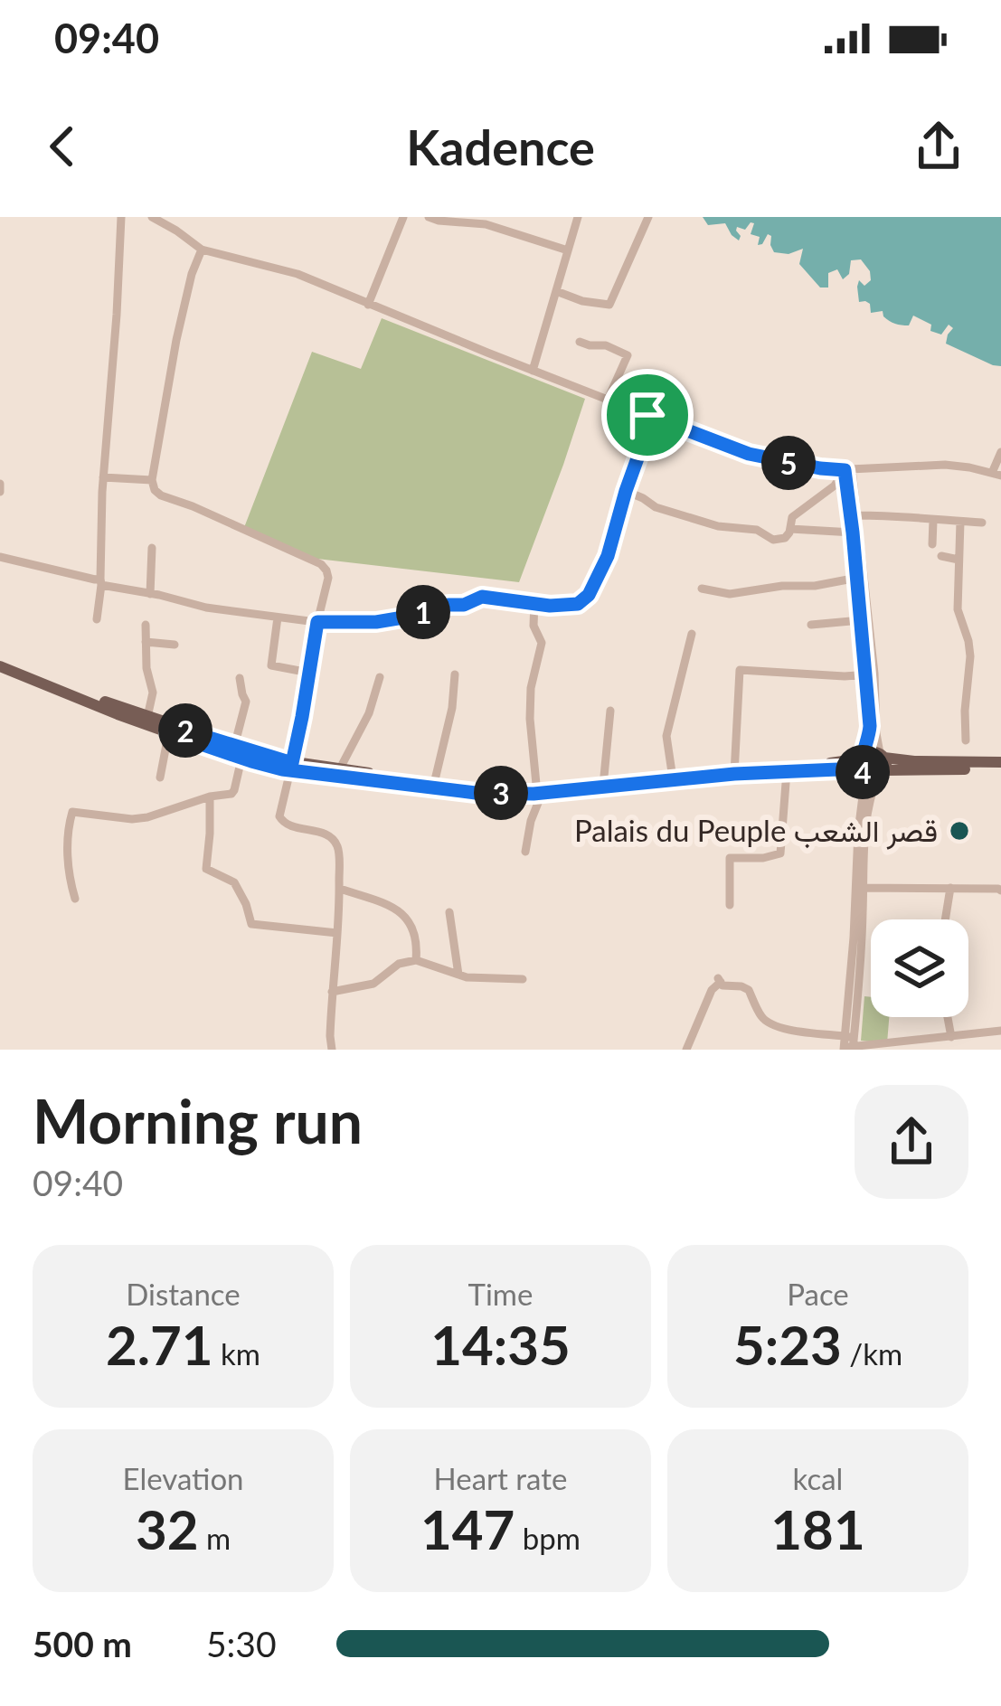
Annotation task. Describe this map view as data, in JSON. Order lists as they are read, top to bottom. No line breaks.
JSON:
{"places":["Palais du Peuple قصر الشعب"],"page":{"status":"09:40","header":"Kadence","pins":["5","1","2","4","3"],"heading":["Morning run","09:40"],"stats":[["Distance","2.71 km"],["Time","14:35"],["Pace","5:23 /km"],["Elevation","32 m"],["Heart rate","147 bpm"],["kcal","181"]],"list":[{"name":"500 m","note":"5:30"}]}}
